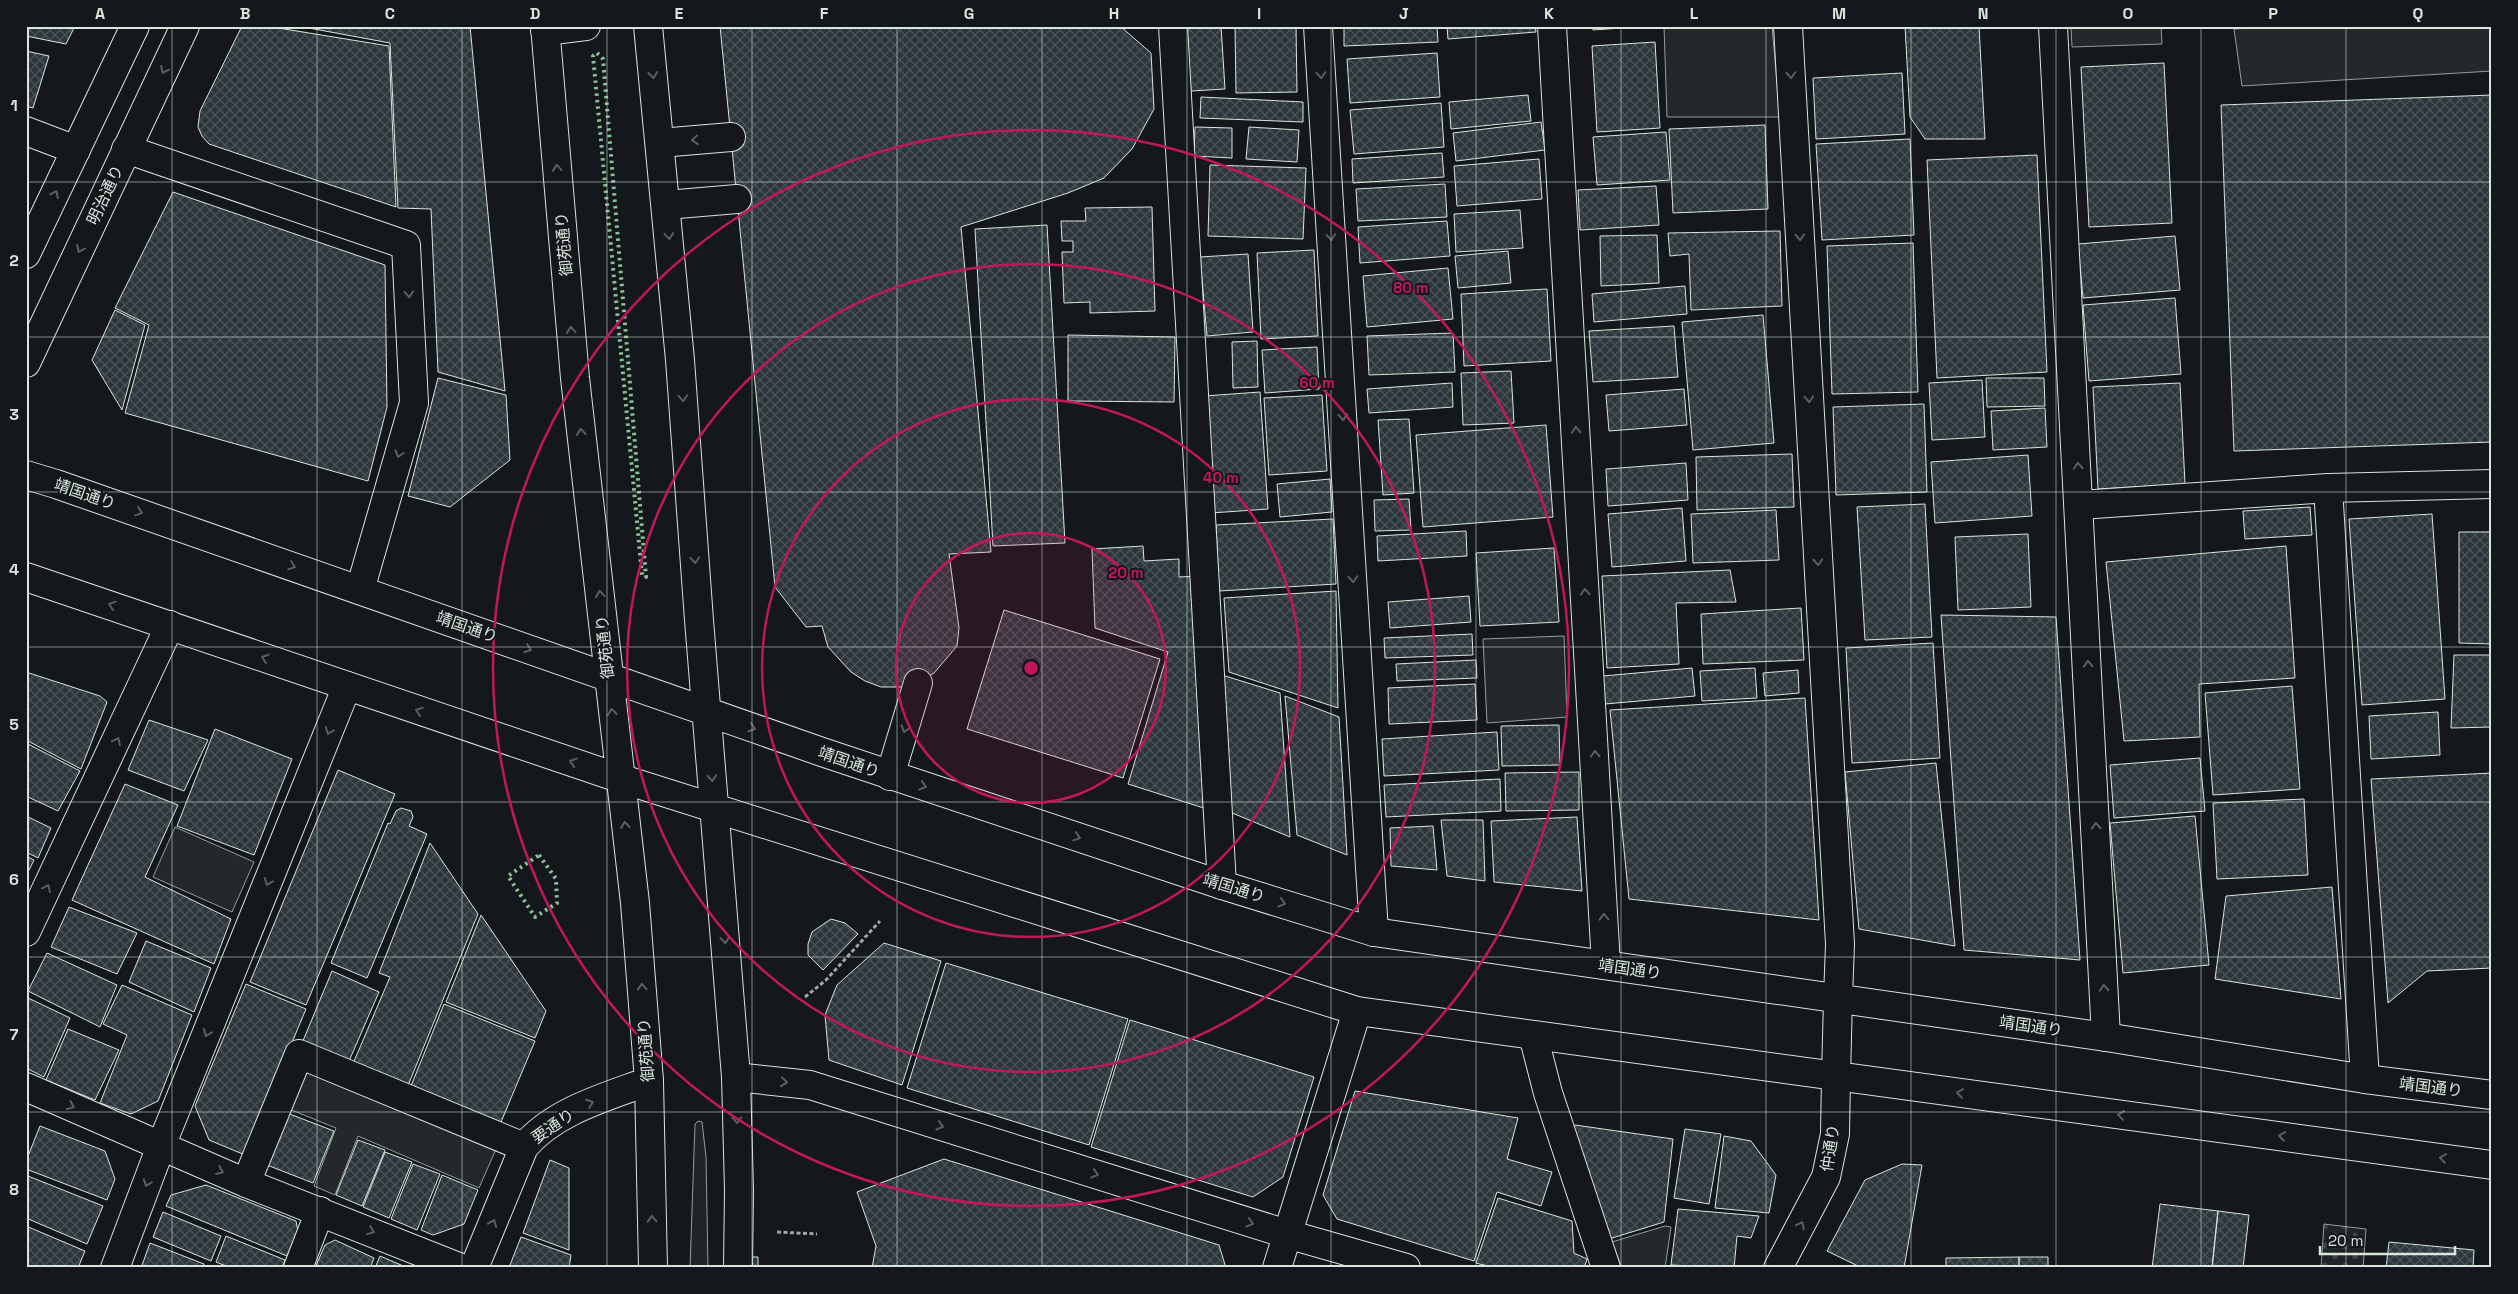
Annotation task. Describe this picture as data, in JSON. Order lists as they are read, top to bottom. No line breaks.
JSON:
{"streets":{"street":["明治通り","御苑通り","靖国通り","要通り","仲通り"]},"crossings":[["御苑通り","靖国通り"],["御苑通り","要通り"],["靖国通り","仲通り"]],"one_way":["要通り"],"scale_bar":"20 m","grid":{"columns":["A","B","C","D","E","F","G","H","I","J","K","L","M","N","O","P","Q"],"rows":["1","2","3","4","5","6","7","8"]},"rings":["80 m","60 m","40 m","20 m"]}
